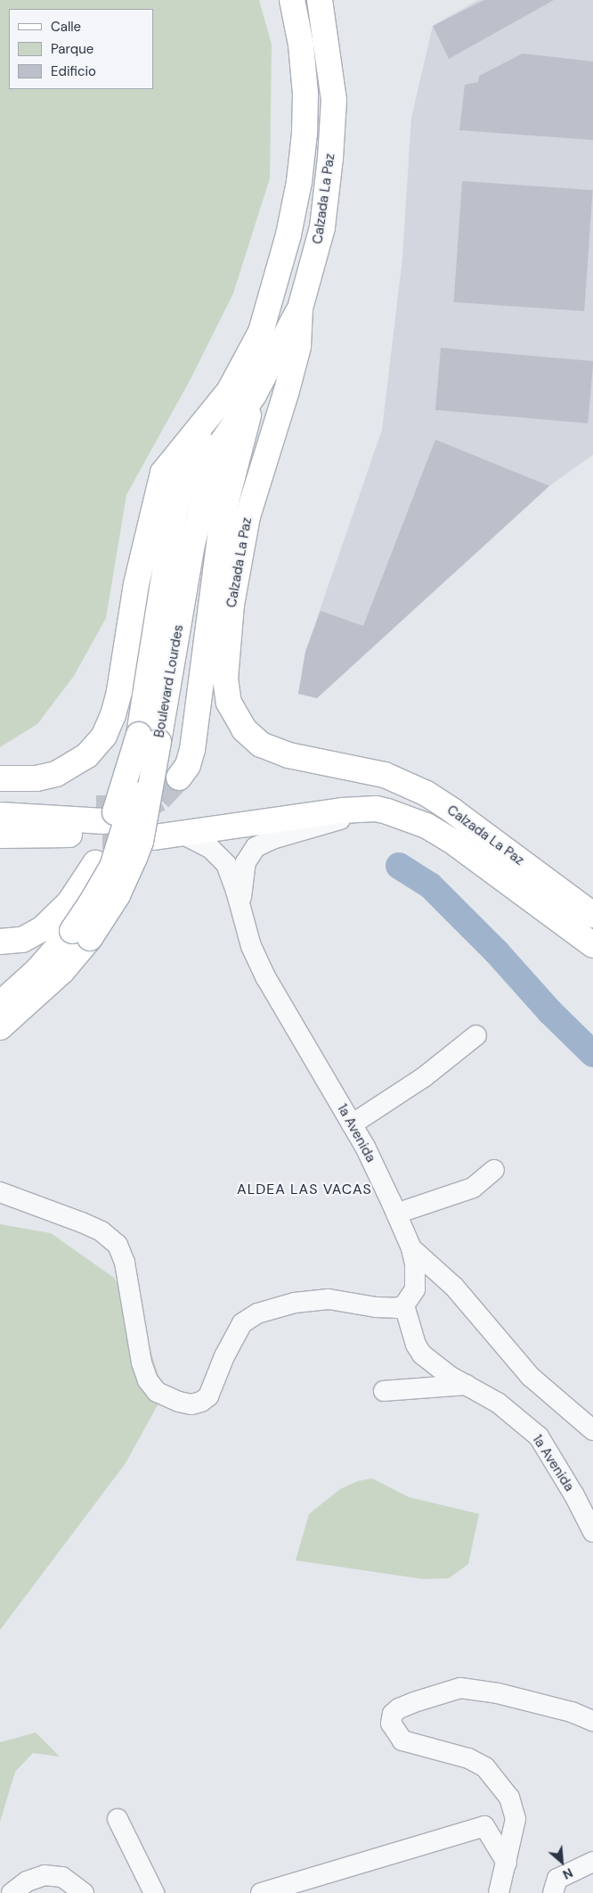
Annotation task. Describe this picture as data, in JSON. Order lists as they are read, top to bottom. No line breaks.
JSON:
{"streets":{"main road":["Calzada La Paz","Boulevard Lourdes"],"street":["1a Avenida"]},"crossings":[["Calzada La Paz","Boulevard Lourdes"],["Calzada La Paz","1a Avenida"]],"districts":["ALDEA LAS VACAS"],"legend":["Calle","Parque","Edificio"],"north":"bottom right"}
